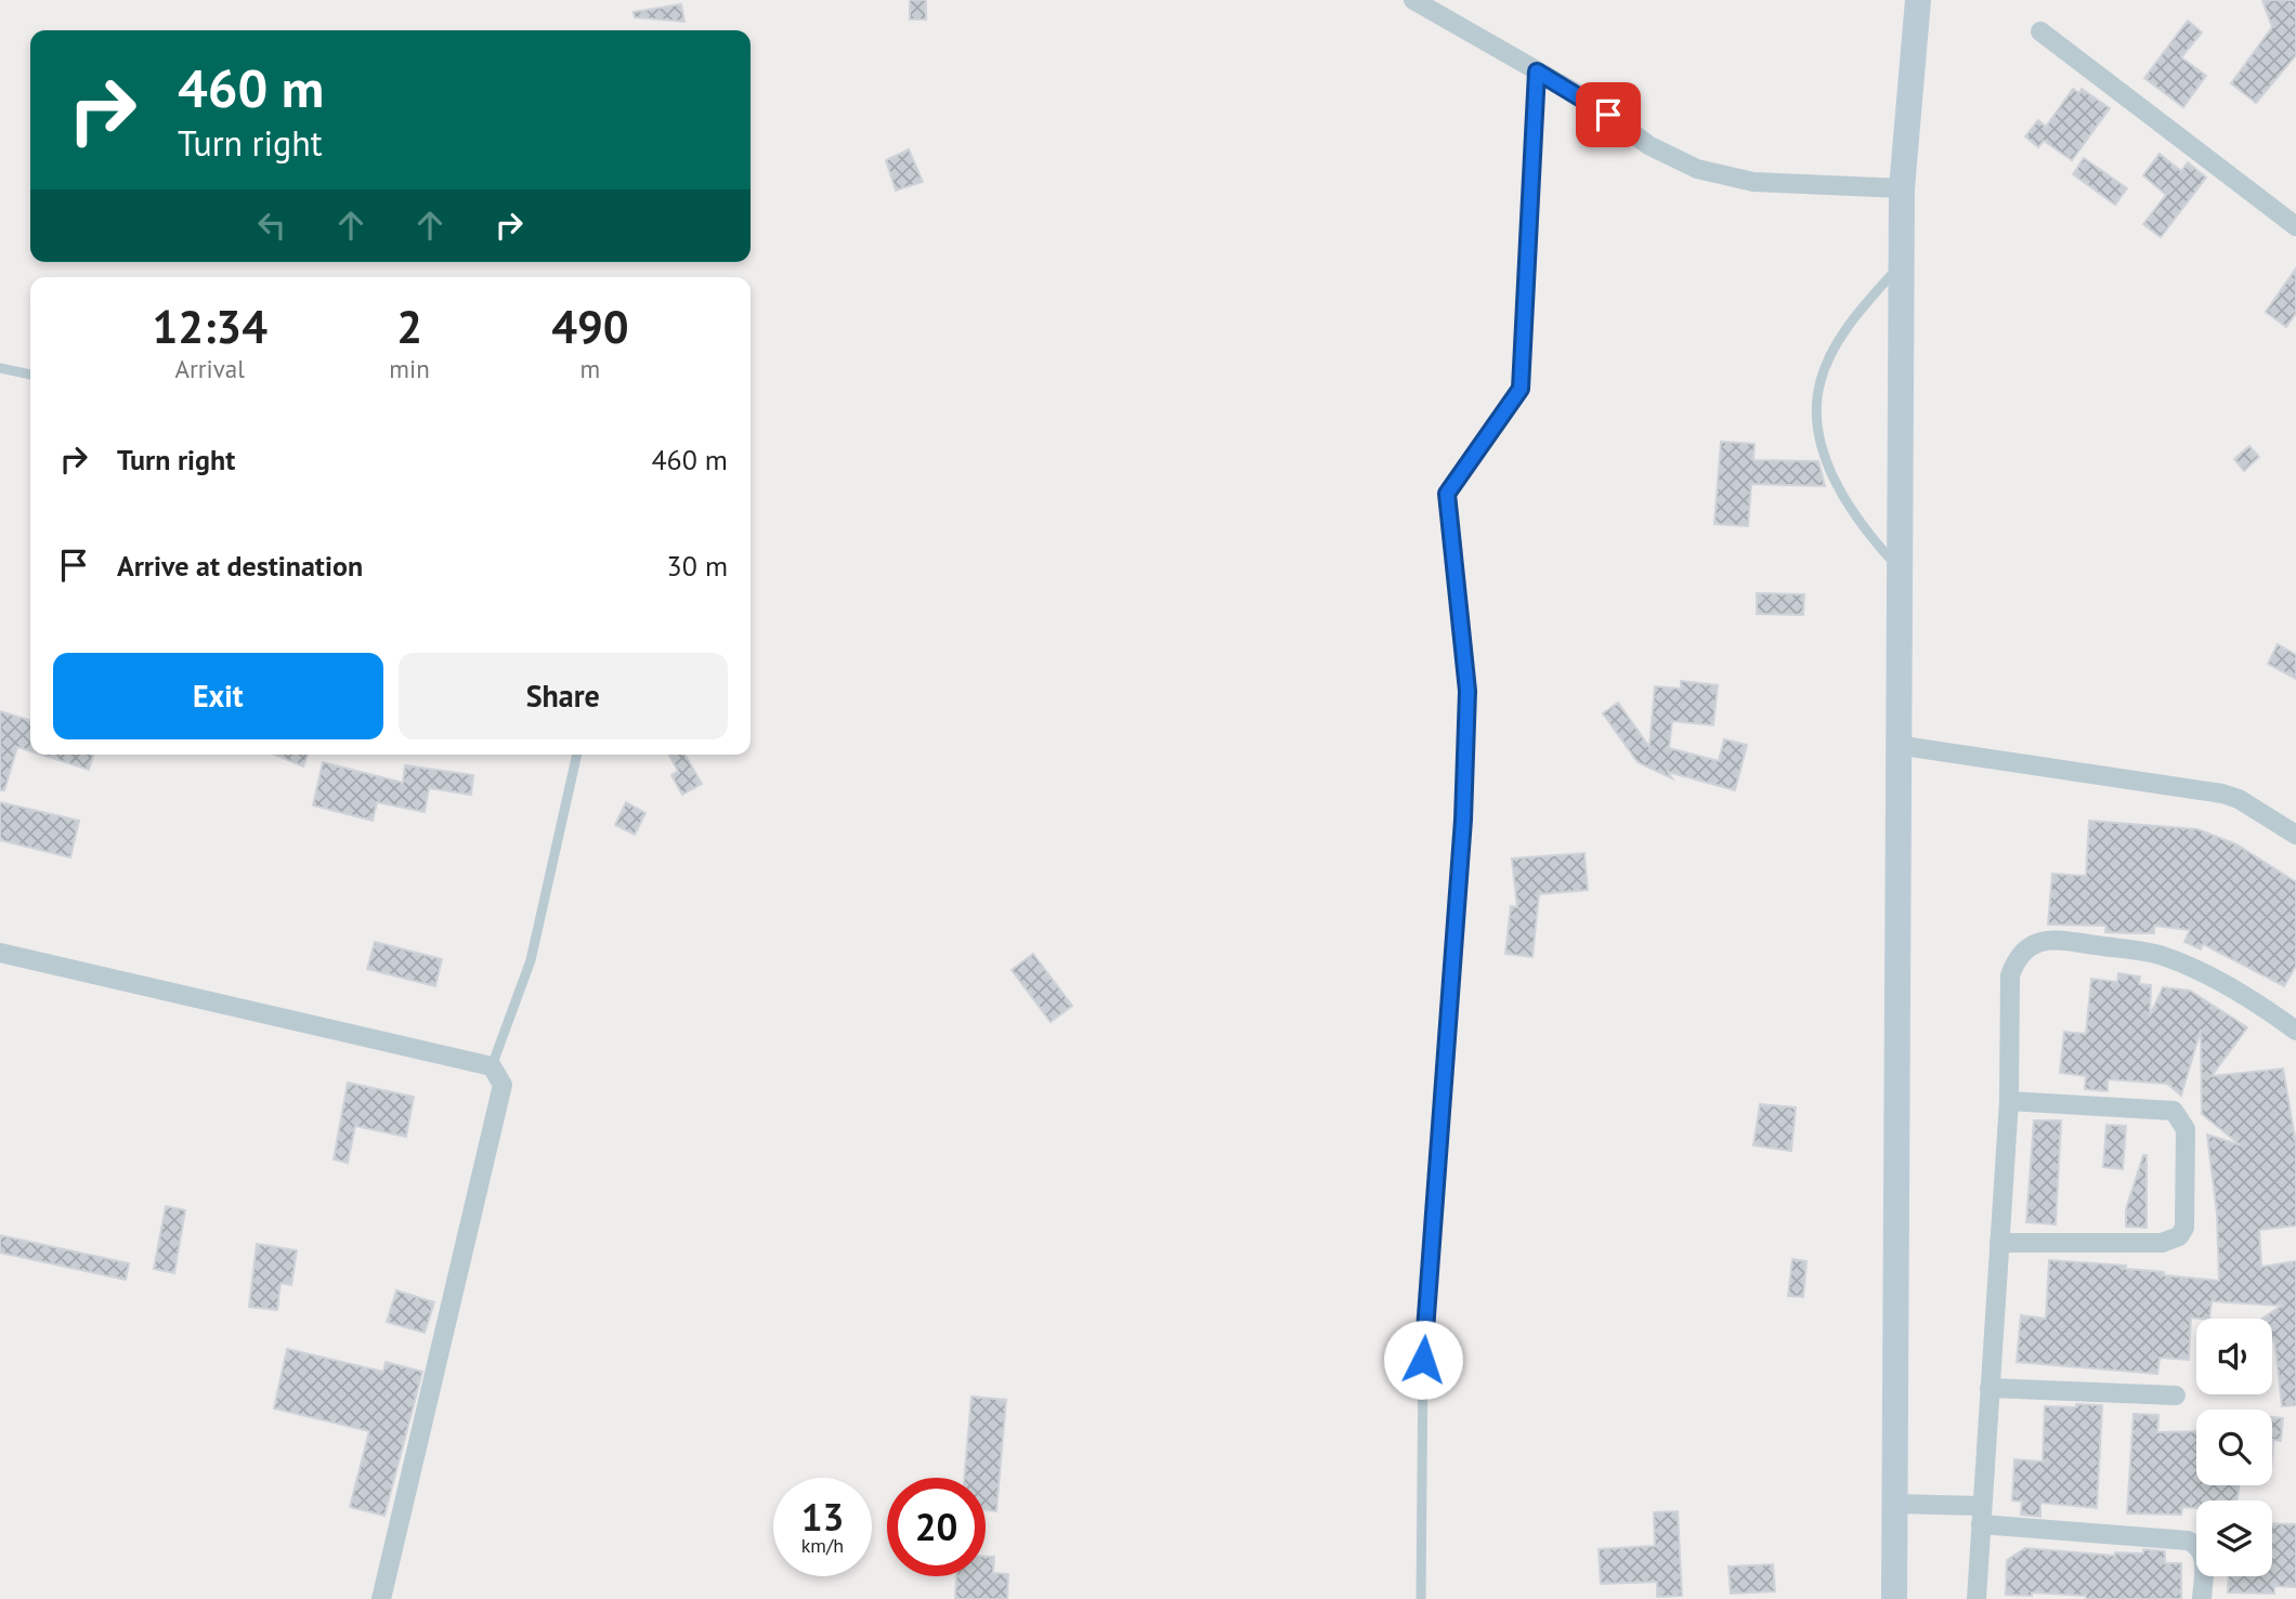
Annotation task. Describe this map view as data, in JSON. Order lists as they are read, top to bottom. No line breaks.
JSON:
{"page":{"turn":["460 m","Turn right"],"eta":["12:34","Arrival","2","min","490","m"],"list":[{"name":"Turn right","value":"460 m"},{"name":"Arrive at destination","value":"30 m"}],"buttons":["Exit","Share"],"speed":"13 km/h","limit":"20"}}
